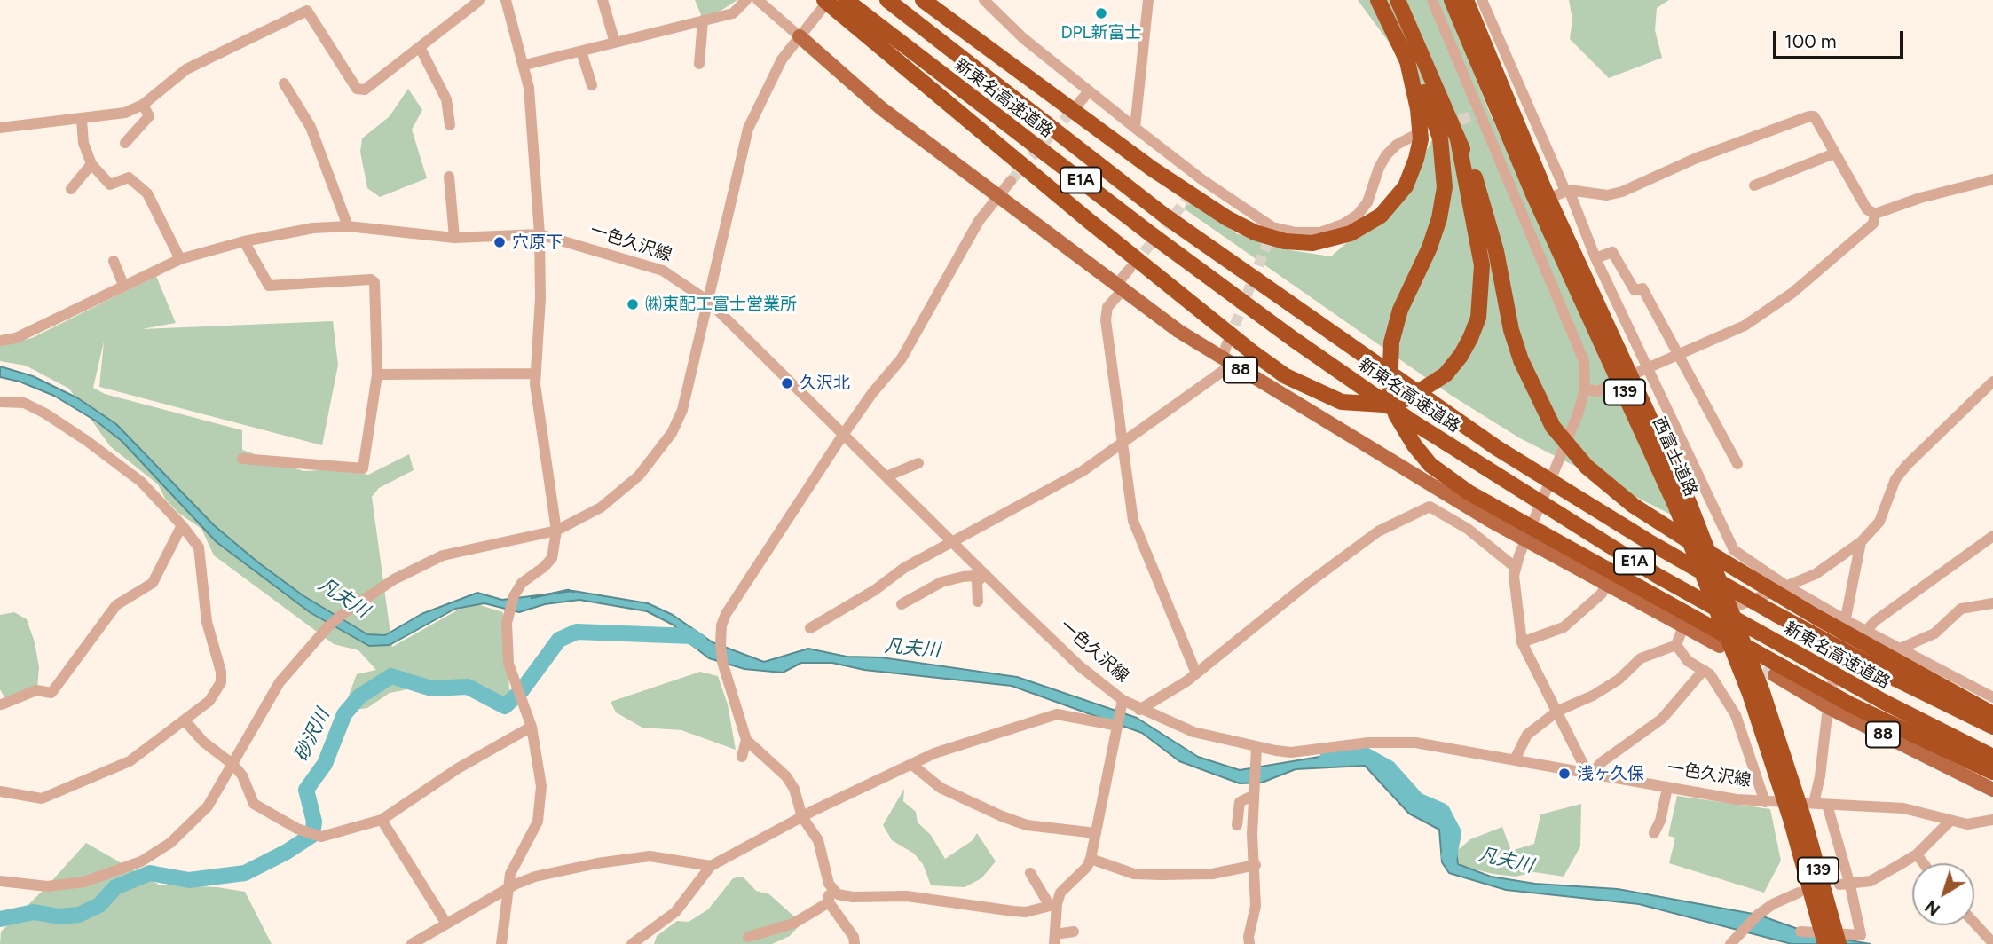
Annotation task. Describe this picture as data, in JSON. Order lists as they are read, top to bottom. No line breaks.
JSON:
{"streets":{"highway":["新東名高速道路","E1A","139","西富士道路"],"main road":["88"],"street":["一色久沢線"]},"water":["凡夫川","砂沢川"],"places":["DPL新富士","穴原下","㈱東配工富士営業所","久沢北","浅ヶ久保"],"scale_bar":"100 m","north":"bottom left"}
